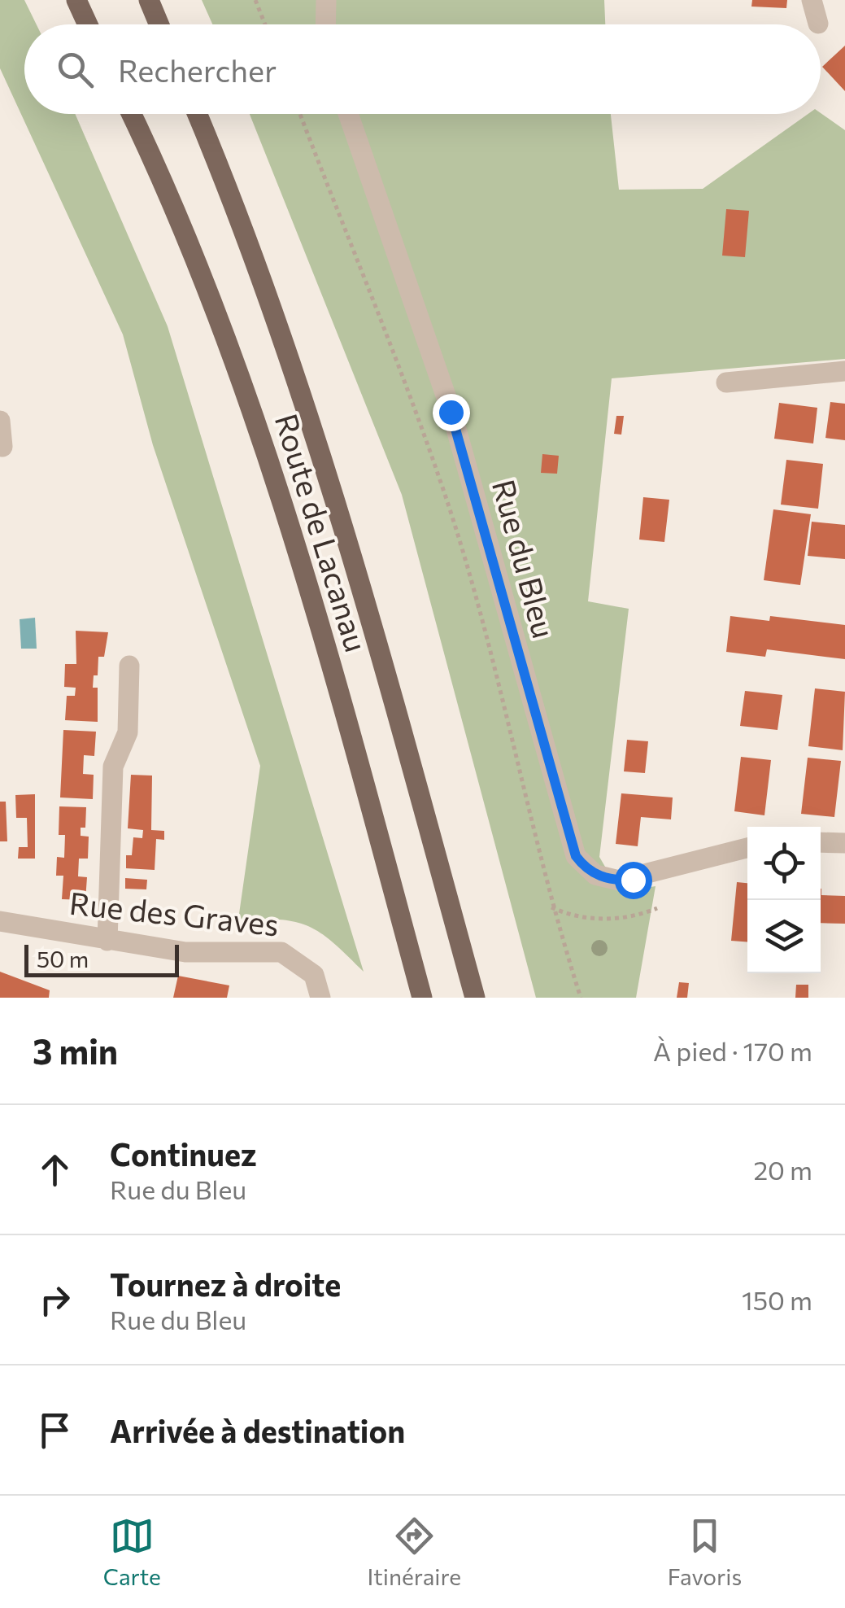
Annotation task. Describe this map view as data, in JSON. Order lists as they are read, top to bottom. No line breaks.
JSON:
{"streets":{"main road":["Route de Lacanau"],"street":["Rue du Bleu","Rue des Graves"]},"scale_bar":"50 m","page":{"search":"Rechercher","scale":"50 m","heading":["3 min","À pied · 170 m"],"list":[["Continuez","Rue du Bleu","20 m"],["Tournez à droite","Rue du Bleu","150 m"],"Arrivée à destination"],"nav":["Carte","Itinéraire","Favoris"]}}
